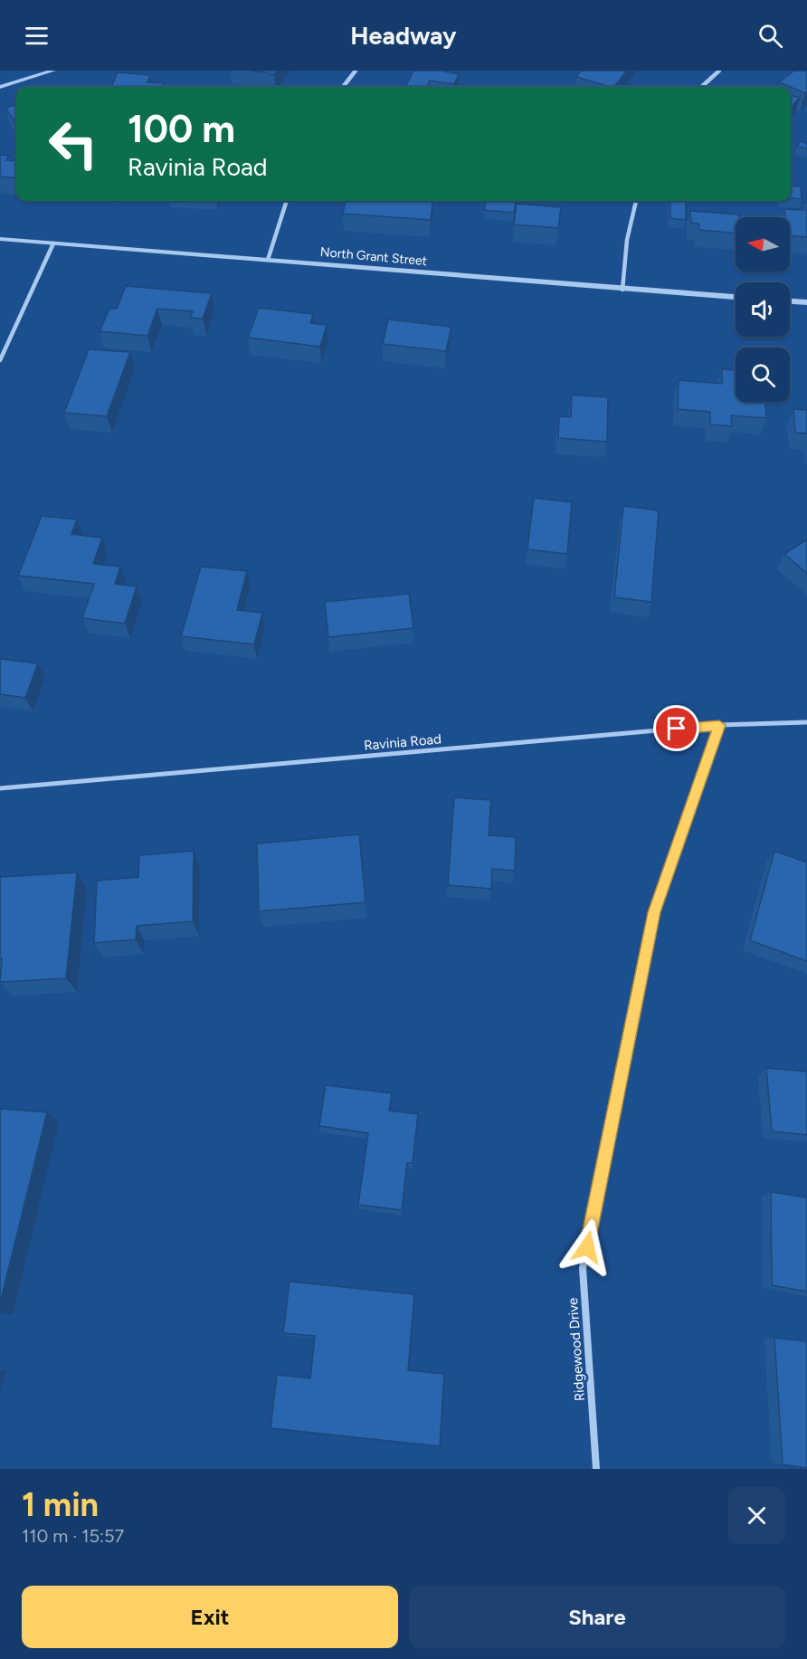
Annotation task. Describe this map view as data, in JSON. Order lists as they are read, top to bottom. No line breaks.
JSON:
{"streets":{"street":["North Grant Street","Ravinia Road","Ridgewood Drive"]},"crossings":[["Ravinia Road","Ridgewood Drive"]],"north":"left","page":{"header":"Headway","turn":["100 m","Ravinia Road"],"heading":["1 min","110 m · 15:57"],"buttons":["Exit","Share"]}}
